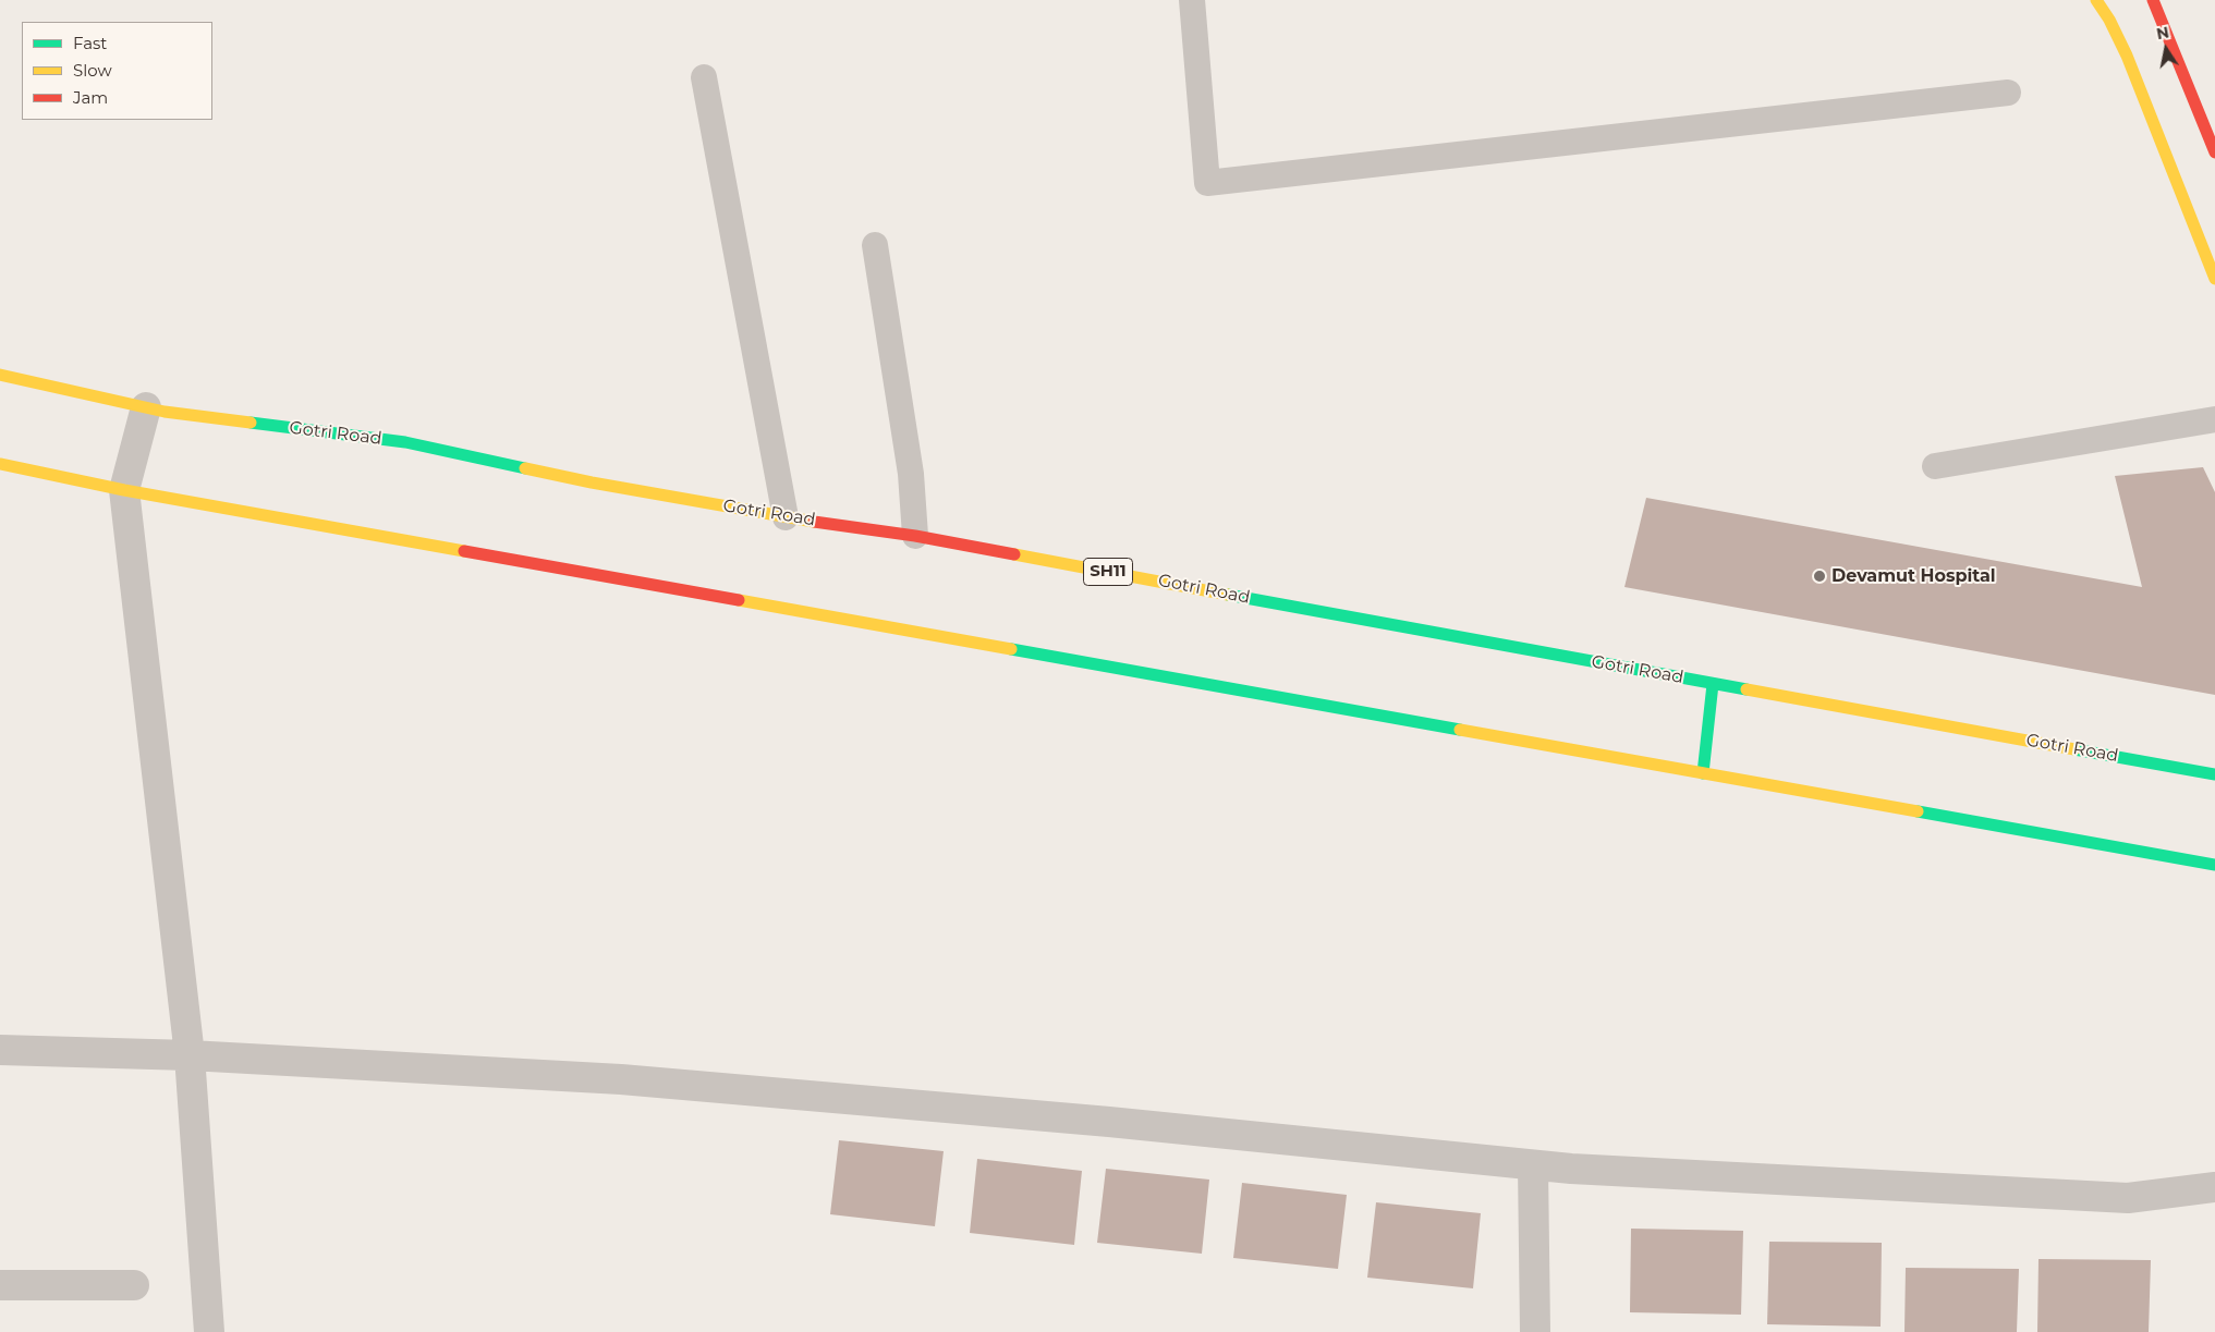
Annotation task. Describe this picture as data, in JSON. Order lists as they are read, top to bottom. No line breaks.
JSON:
{"streets":{"main road":["Gotri Road","SH11"]},"places":["Devamut Hospital"],"legend":["Fast","Slow","Jam"],"north":"top"}
